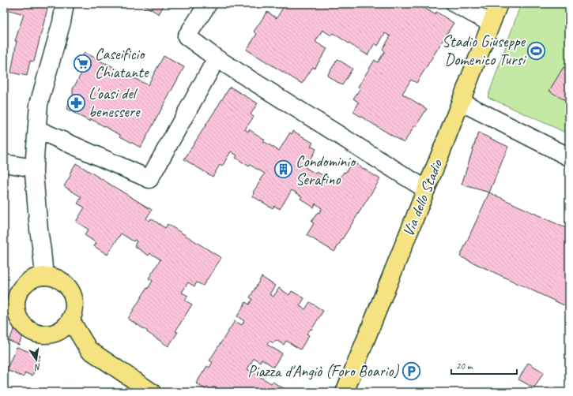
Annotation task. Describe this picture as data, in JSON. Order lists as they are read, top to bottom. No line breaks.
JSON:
{"streets":{"main road":["Via dello Stadio"]},"places":{"sports":["Stadio Giuseppe Domenico Tursi"],"supermarket":["Caseificio Chiatante"],"pharmacy":["L'oasi del benessere"],"building":["Condominio Serafino"],"parking":["Piazza d'Angiò (Foro Boario)"]},"scale_bar":"20 m","north":"bottom"}
